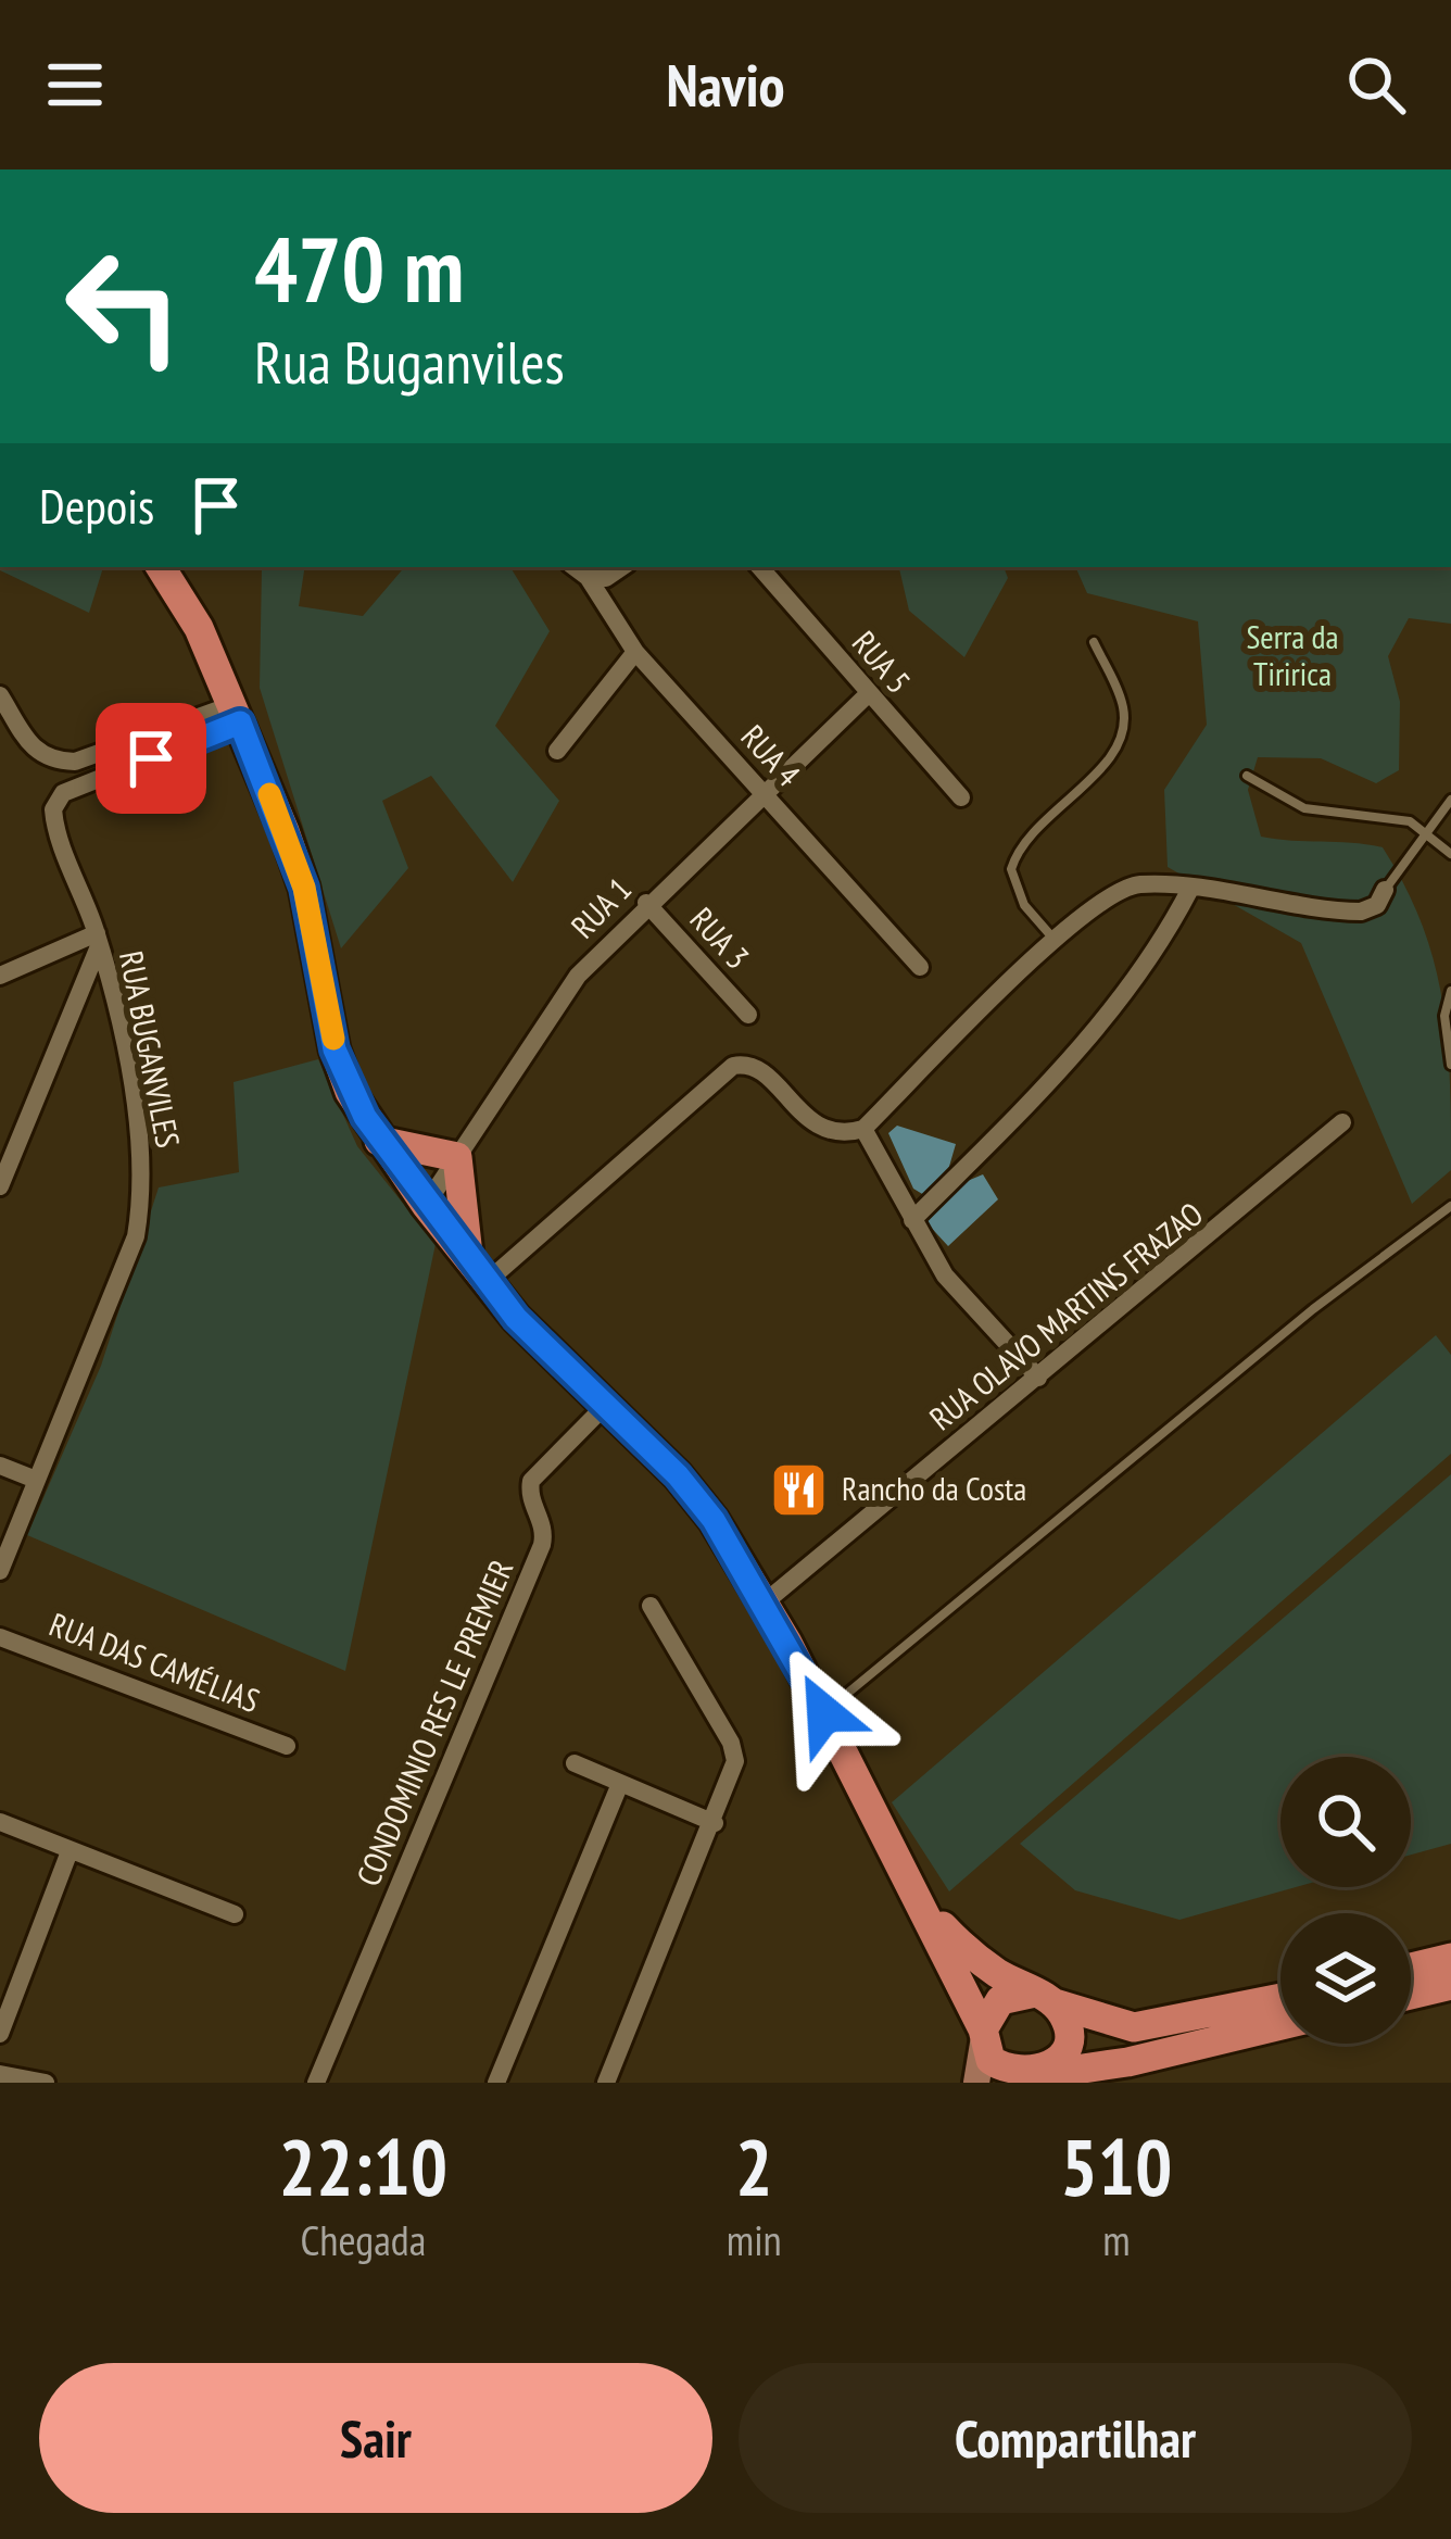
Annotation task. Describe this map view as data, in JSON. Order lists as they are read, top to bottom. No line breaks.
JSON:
{"streets":{"street":["RUA 5","RUA 4","RUA 1","RUA 3","RUA BUGANVILES","RUA OLAVO MARTINS FRAZAO","RUA DAS CAMÉLIAS","CONDOMINIO RES LE PREMIER"]},"crossings":[["RUA 5","RUA 1"],["RUA 4","RUA 1"],["RUA 1","RUA 3"]],"parks":["Serra da Tiririca"],"places":{"restaurant":["Rancho da Costa"]},"page":{"header":"Navio","turn":["470 m","Rua Buganviles"],"then":"Depois","eta":["22:10","Chegada","2","min","510","m"],"buttons":["Sair","Compartilhar"]}}
